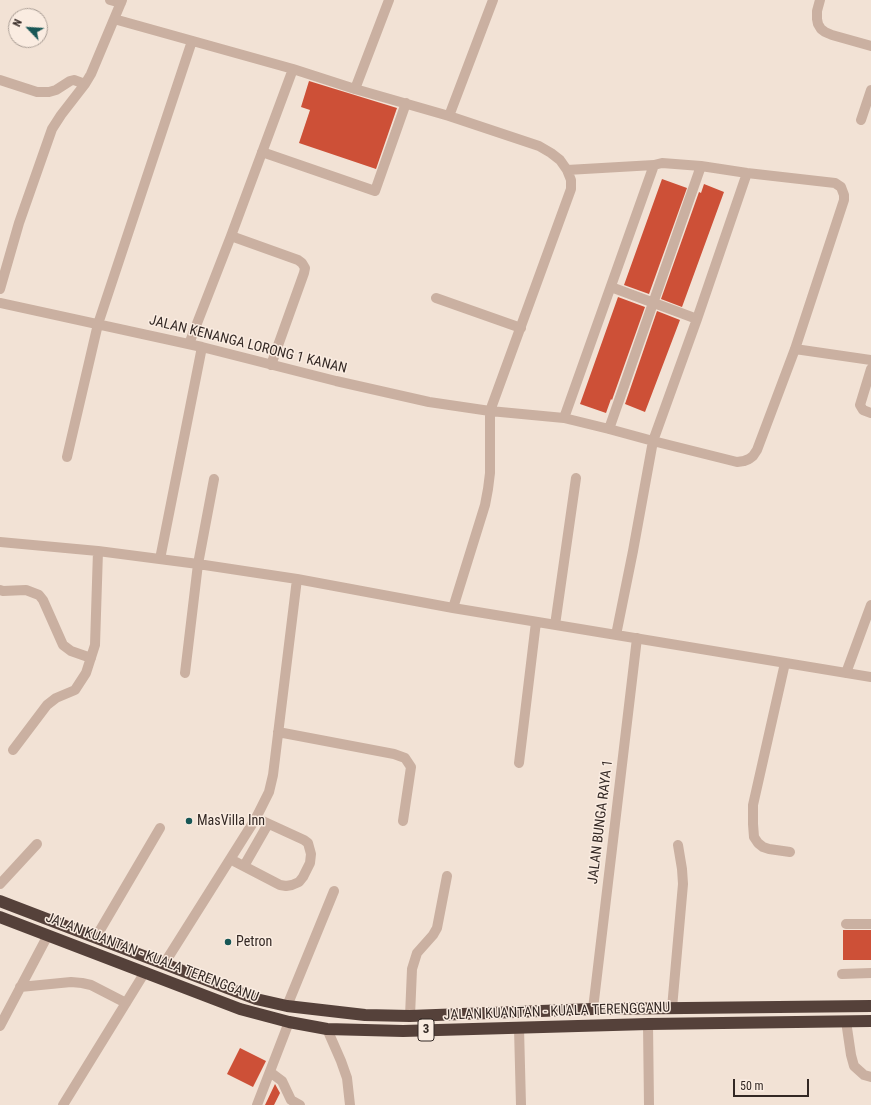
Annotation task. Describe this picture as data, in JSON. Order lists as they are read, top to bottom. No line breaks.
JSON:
{"streets":{"highway":["JALAN KUANTAN - KUALA TERENGGANU","3"],"street":["JALAN KENANGA LORONG 1 KANAN","JALAN BUNGA RAYA 1"]},"crossings":[["JALAN BUNGA RAYA 1","JALAN KUANTAN - KUALA TERENGGANU"]],"places":["MasVilla Inn","Petron"],"scale_bar":"50 m","north":"top left"}
